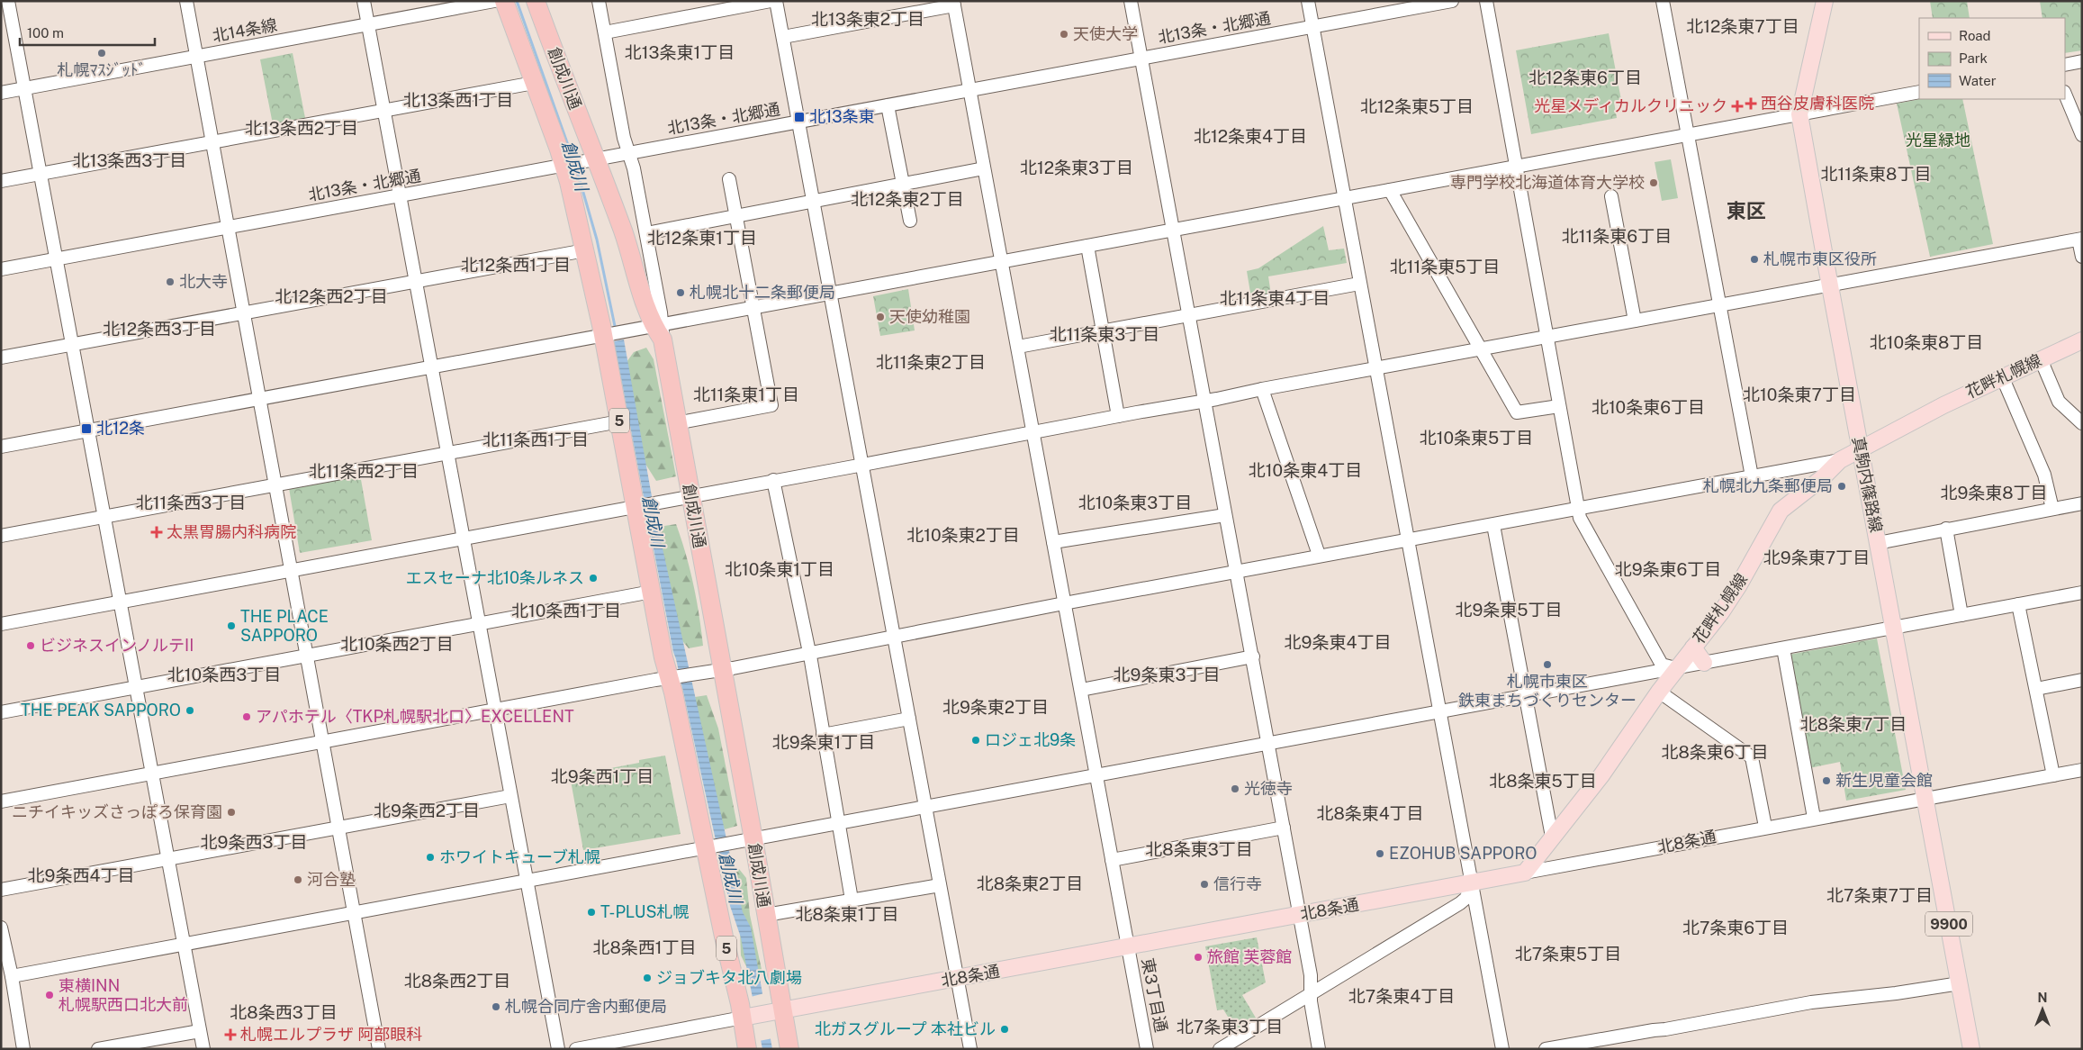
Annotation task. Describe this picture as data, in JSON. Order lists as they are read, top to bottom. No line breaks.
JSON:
{"streets":{"highway":["創成川通","5"],"main road":["花畔札幌線","真駒内篠路線","北8条通","9900"],"street":["北13条・北郷通","北14条線","東3丁目通"]},"crossings":[["北13条・北郷通","創成川通"],["北13条・北郷通","東3丁目通"],["創成川通","北8条通"],["花畔札幌線","真駒内篠路線"],["花畔札幌線","北8条通"],["真駒内篠路線","北8条通"],["北8条通","東3丁目通"]],"districts":["北13条東2丁目","北12条東7丁目","北13条東1丁目","北12条東6丁目","北13条西1丁目","北12条東5丁目","北13条西2丁目","北12条東4丁目","北13条西3丁目","北12条東3丁目","北11条東8丁目","北12条東2丁目","東区","北11条東6丁目","北12条東1丁目","北12条西1丁目","北11条東5丁目","北12条西2丁目","北11条東4丁目","北12条西3丁目","北11条東3丁目","北10条東8丁目","北11条東2丁目","北11条東1丁目","北10条東7丁目","北10条東6丁目","北10条東5丁目","北11条西1丁目","北10条東4丁目","北11条西2丁目","北9条東8丁目","北11条西3丁目","北10条東3丁目","北10条東2丁目","北9条東7丁目","北10条東1丁目","北9条東6丁目","北9条東5丁目","北10条西1丁目","北9条東4丁目","北10条西2丁目","北10条西3丁目","北9条東3丁目","北9条東2丁目","北8条東7丁目","北9条東1丁目","北8条東6丁目","北9条西1丁目","北8条東5丁目","北9条西2丁目","北8条東4丁目","北9条西3丁目","北8条東3丁目","北9条西4丁目","北8条東2丁目","北7条東7丁目","北8条東1丁目","北7条東6丁目","北8条西1丁目","北7条東5丁目","北8条西2丁目","北7条東4丁目","北8条西3丁目","北7条東3丁目"],"water":["創成川"],"parks":["光星緑地"],"places":{"other":["天使大学","札幌ﾏｽｼﾞｯﾄﾞ","専門学校北海道体育大学校","札幌市東区役所","北大寺","札幌北十二条郵便局","天使幼稚園","札幌北九条郵便局","エスセーナ北10条ルネス","THE PLACE SAPPORO","ビジネスインノルテII","札幌市東区 鉄東まちづくりセンター","THE PEAK SAPPORO","アパホテル〈TKP札幌駅北口〉EXCELLENT","ロジェ北9条","新生児童会館","光徳寺","ニチイキッズさっぽろ保育園","EZOHUB SAPPORO","ホワイトキューブ札幌","河合塾","信行寺","T-PLUS札幌","旅館 芙蓉館","ジョブキタ北八劇場","東横INN 札幌駅西口北大前","札幌合同庁舎内郵便局","北ガスグループ 本社ビル"],"health":["西谷皮膚科医院","光星メディカルクリニック","太黒胃腸内科病院","札幌エルプラザ 阿部眼科"],"transit":["北13条東","北12条"]},"legend":["Road","Park","Water"],"scale_bar":"100 m","north":"top"}
